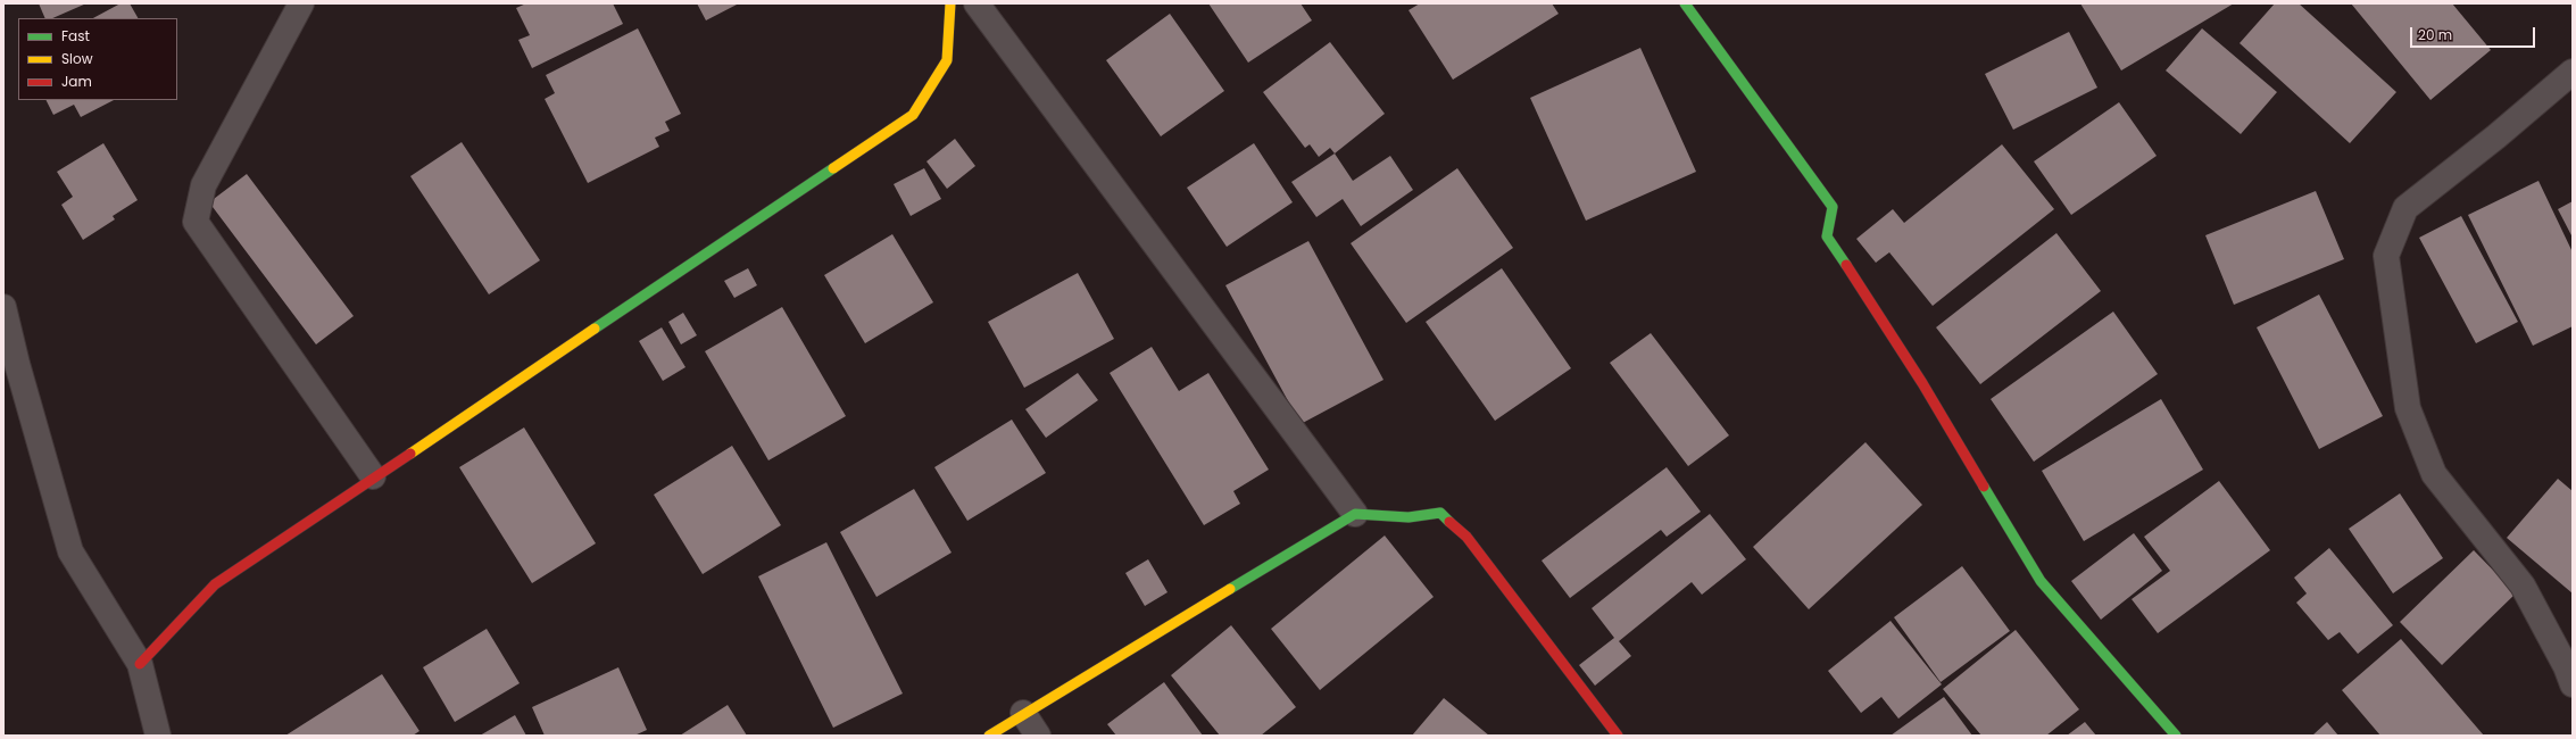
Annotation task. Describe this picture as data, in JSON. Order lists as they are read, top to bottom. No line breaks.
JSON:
{"legend":["Fast","Slow","Jam"],"scale_bar":"20 m"}
